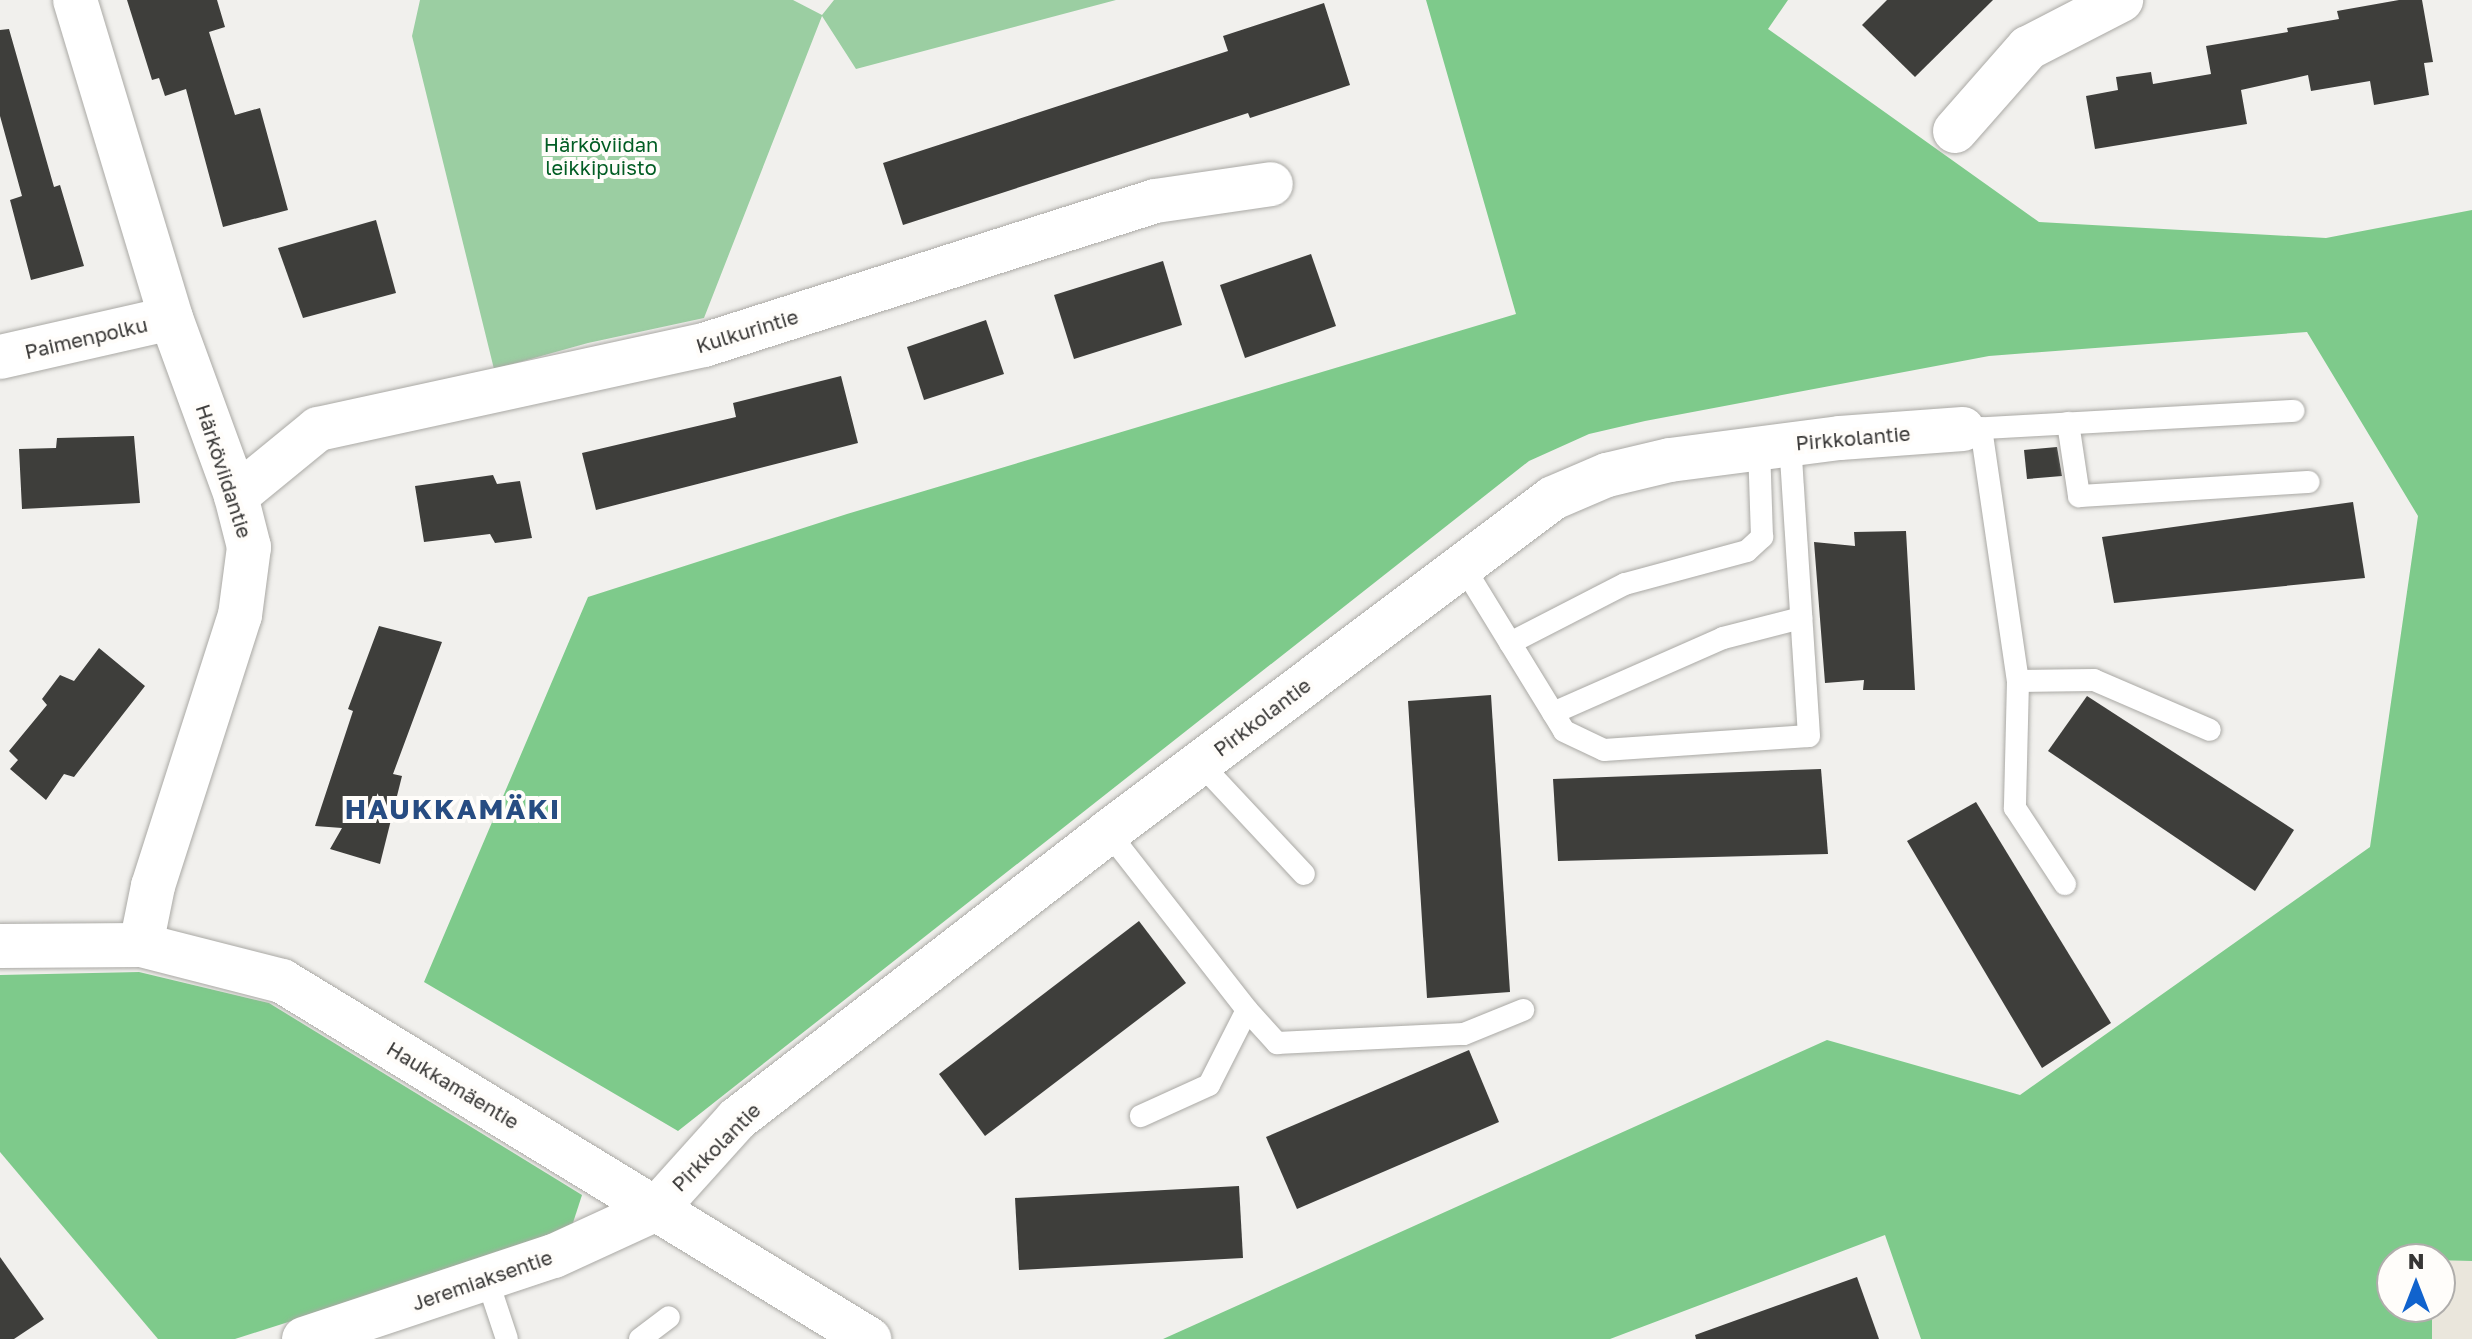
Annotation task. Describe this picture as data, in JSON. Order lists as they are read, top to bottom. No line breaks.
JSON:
{"streets":{"street":["Kulkurintie","Paimenpolku","Pirkkolantie","Härköviidantie","Haukkamäentie","Jeremiaksentie"]},"crossings":[["Kulkurintie","Härköviidantie"],["Paimenpolku","Härköviidantie"],["Pirkkolantie","Haukkamäentie"],["Pirkkolantie","Jeremiaksentie"],["Härköviidantie","Haukkamäentie"],["Haukkamäentie","Jeremiaksentie"]],"districts":["HAUKKAMÄKI"],"parks":["Härköviidan leikkipuisto"],"north":"top"}
